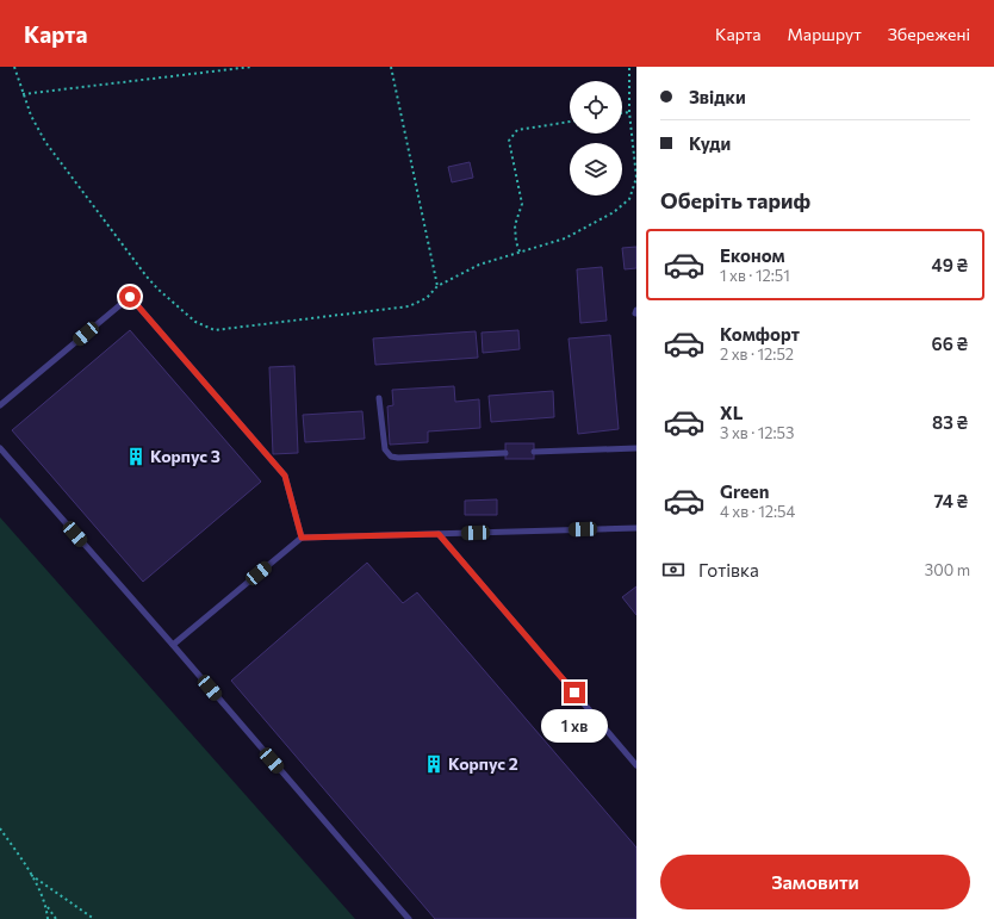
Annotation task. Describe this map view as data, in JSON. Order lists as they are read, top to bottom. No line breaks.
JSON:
{"places":{"building":["Корпус 3","Корпус 2"]},"page":{"header":"Карта","nav":["Карта","Маршрут","Збережені"],"banner":["Звідки","Куди"],"heading":"Оберіть тариф","list":[{"name":"Економ","note":"1 хв · 12:51","value":"49 ₴"},{"name":"Комфорт","note":"2 хв · 12:52","value":"66 ₴"},{"name":"XL","note":"3 хв · 12:53","value":"83 ₴"},{"name":"Green","note":"4 хв · 12:54","value":"74 ₴"}],"pay":["Готівка","300 m"],"bubble":"1 хв","buttons":"Замовити"}}
